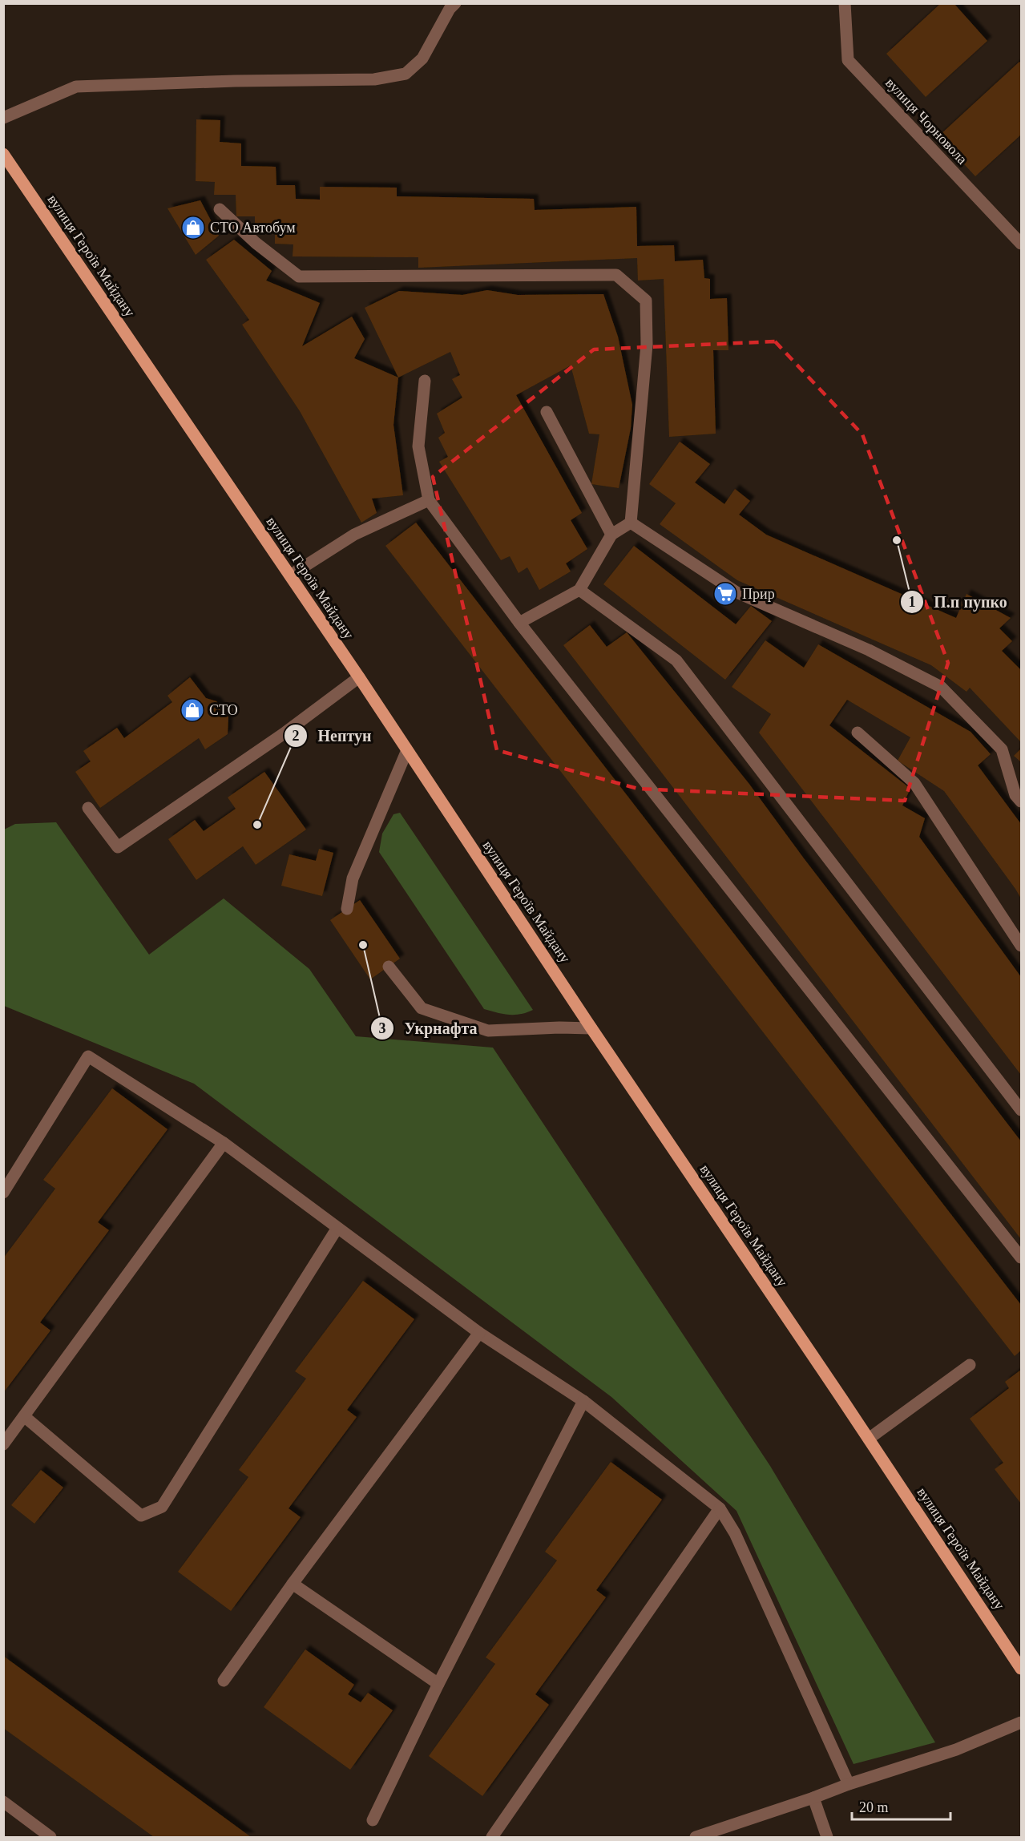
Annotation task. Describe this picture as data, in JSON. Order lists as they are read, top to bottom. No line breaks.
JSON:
{"streets":{"main road":["вулиця Героїв Майдану"],"street":["вулиця Чорновола"]},"places":{"shop":["СТО Автобум","СТО"],"other":["П.п пупко","Нептун","Укрнафта"],"supermarket":["Прир"]},"scale_bar":"20 m"}
